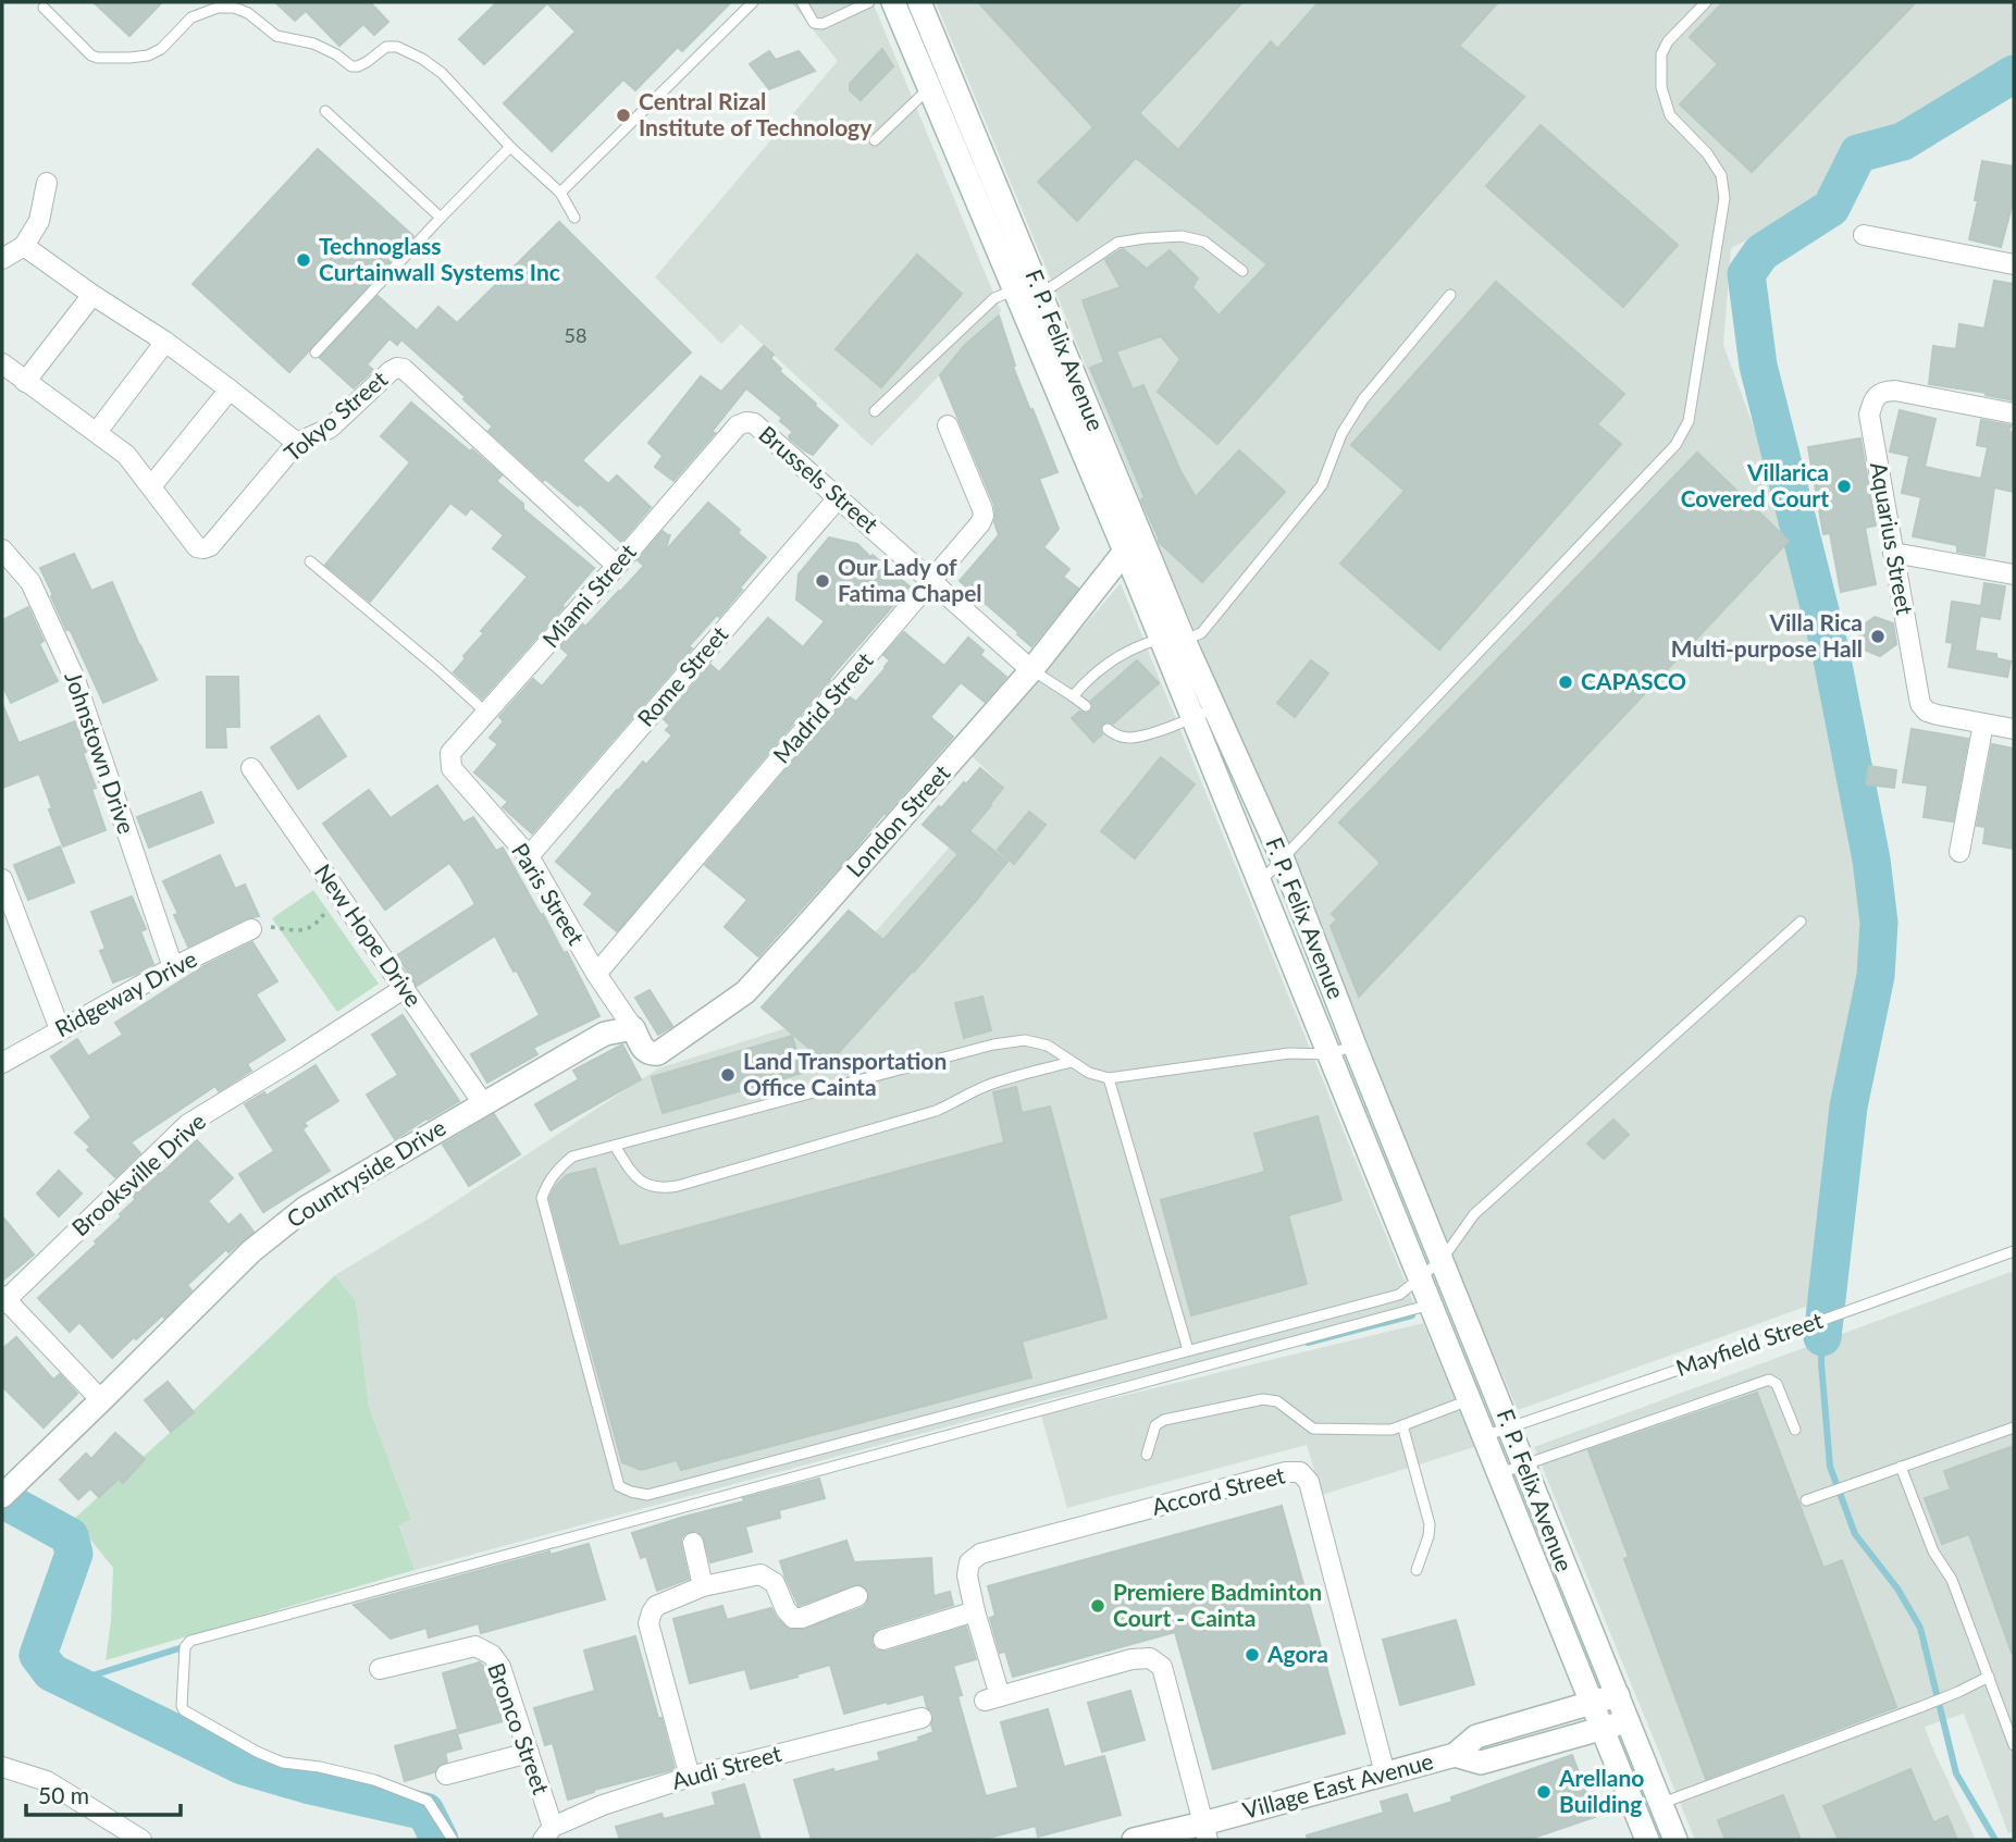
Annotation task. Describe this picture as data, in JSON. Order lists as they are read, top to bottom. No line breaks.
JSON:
{"streets":{"main road":["F. P. Felix Avenue","London Street","Countryside Drive","Village East Avenue"],"street":["Tokyo Street","Brussels Street","Aquarius Street","Miami Street","Rome Street","Madrid Street","Johnstown Drive","Paris Street","New Hope Drive","Ridgeway Drive","Brooksville Drive","Accord Street","Bronco Street","Audi Street"],"lane":["Mayfield Street"]},"crossings":[["F. P. Felix Avenue","London Street"],["F. P. Felix Avenue","Mayfield Street"],["F. P. Felix Avenue","Village East Avenue"],["Tokyo Street","Miami Street"],["Brussels Street","Miami Street"],["Brussels Street","Rome Street"],["Brussels Street","Madrid Street"],["Brussels Street","London Street"],["Miami Street","Paris Street"],["Rome Street","Paris Street"],["Madrid Street","Paris Street"],["Johnstown Drive","Ridgeway Drive"],["London Street","Paris Street"],["London Street","Countryside Drive"],["Paris Street","Countryside Drive"],["New Hope Drive","Countryside Drive"],["New Hope Drive","Brooksville Drive"],["Accord Street","Village East Avenue"],["Bronco Street","Audi Street"]],"places":["Central Rizal Institute of Technology","Technoglass Curtainwall Systems Inc","Villarica Covered Court","Our Lady of Fatima Chapel","Villa Rica Multi-purpose Hall","CAPASCO","Land Transportation Office Cainta","Premiere Badminton Court - Cainta","Agora","Arellano Building"],"house_numbers":["58"],"scale_bar":"50 m"}
